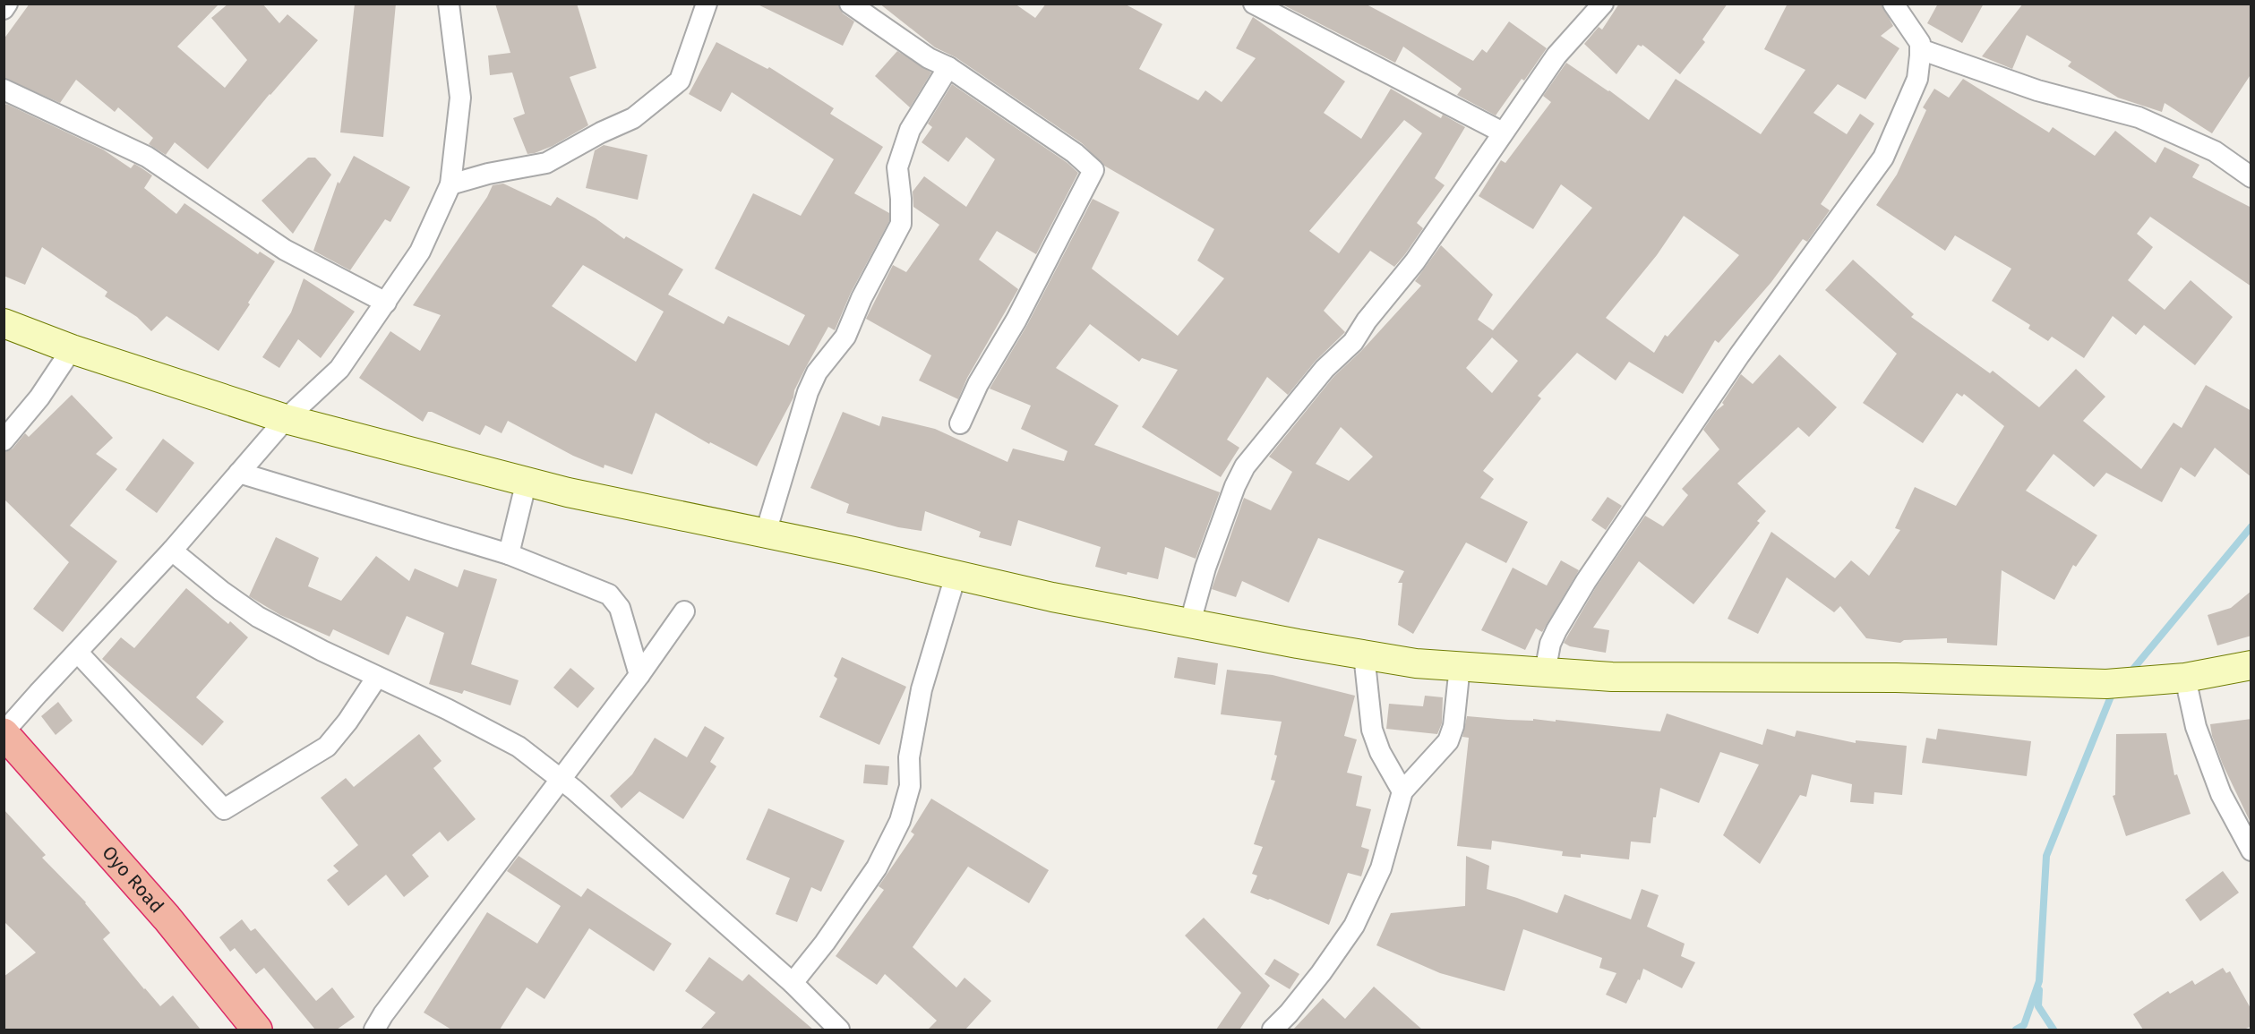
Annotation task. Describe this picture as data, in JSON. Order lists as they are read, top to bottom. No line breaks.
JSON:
{"streets":{"highway":["Oyo Road"]}}
